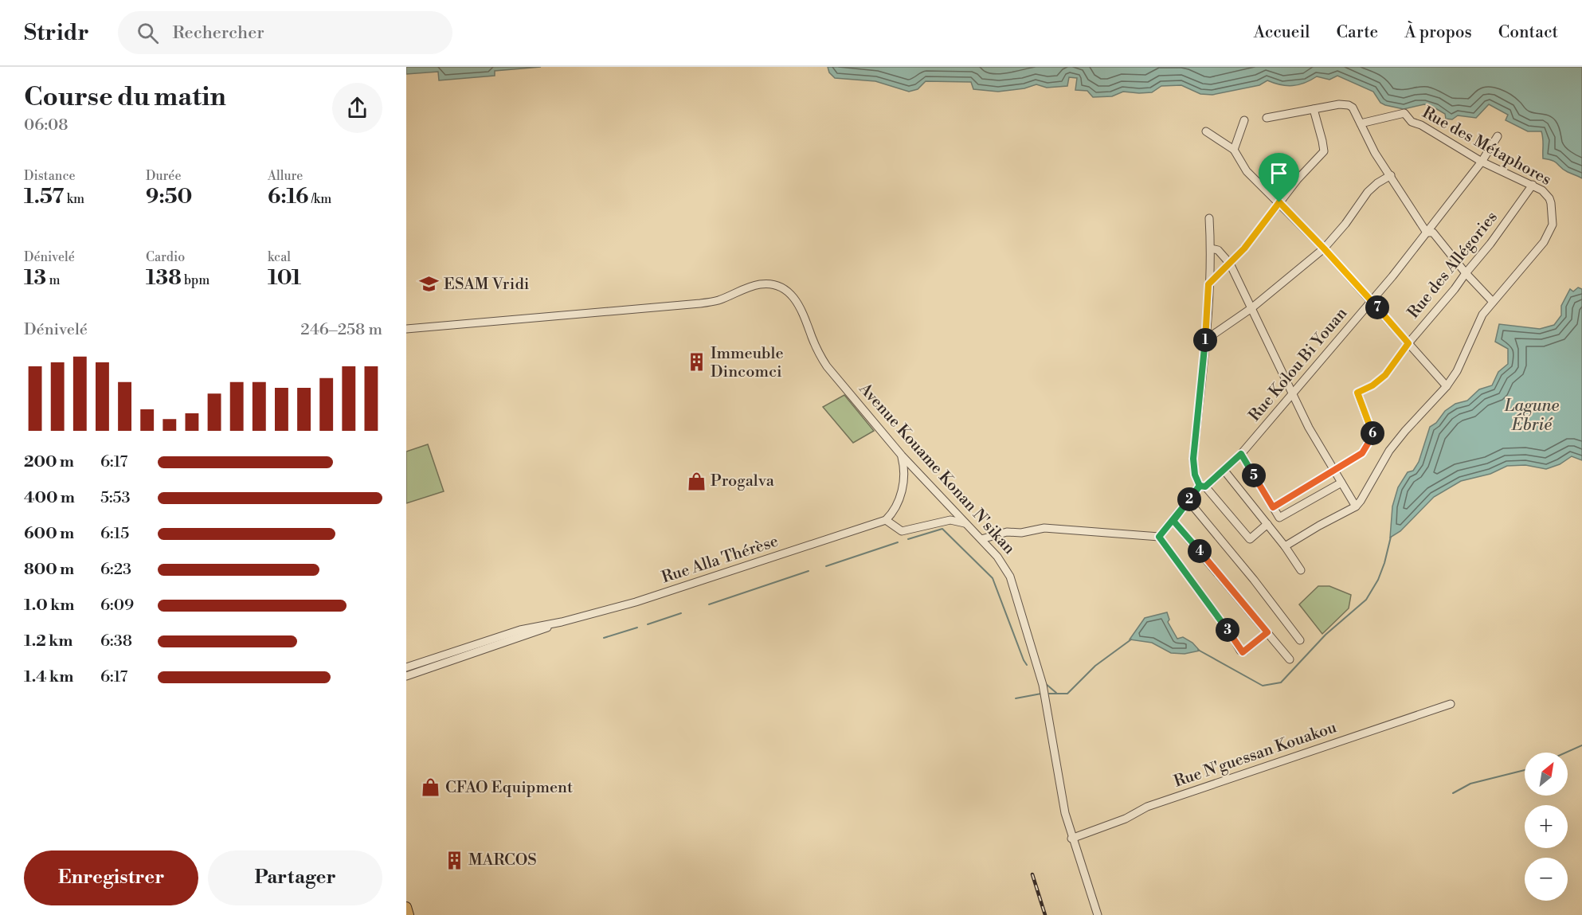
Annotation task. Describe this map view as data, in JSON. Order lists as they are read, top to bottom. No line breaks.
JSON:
{"streets":{"street":["Rue des Métaphores","Rue des Allégories","Rue Kolou Bi Youan","Avenue Kouame Konan N'sikan","Rue Alla Thérèse","Rue N'guessan Kouakou"]},"crossings":[["Rue des Métaphores","Rue des Allégories"],["Rue des Métaphores","Rue Kolou Bi Youan"],["Avenue Kouame Konan N'sikan","Rue N'guessan Kouakou"]],"water":["Lagune Ébrié"],"places":{"school or university":["ESAM Vridi"],"building":["Immeuble Dincomci","MARCOS"],"shop":["Progalva","CFAO Equipment"]},"north":"top right","page":{"header":"Stridr","search":"Rechercher","nav":["Accueil","Carte","À propos","Contact"],"heading":["Course du matin","06:08"],"stats":[["Distance","1.57 km"],["Durée","9:50"],["Allure","6:16 /km"],["Dénivelé","13 m"],["Cardio","138 bpm"],["kcal","101"]],"pins":["7","1","6","5","2","4","3"],"chart":["Dénivelé","246–258 m"],"list":[{"name":"200 m","note":"6:17"},{"name":"400 m","note":"5:53"},{"name":"600 m","note":"6:15"},{"name":"800 m","note":"6:23"},{"name":"1.0 km","note":"6:09"},{"name":"1.2 km","note":"6:38"},{"name":"1.4 km","note":"6:17"}],"map_buttons":["+","−"],"buttons":["Enregistrer","Partager"]}}
